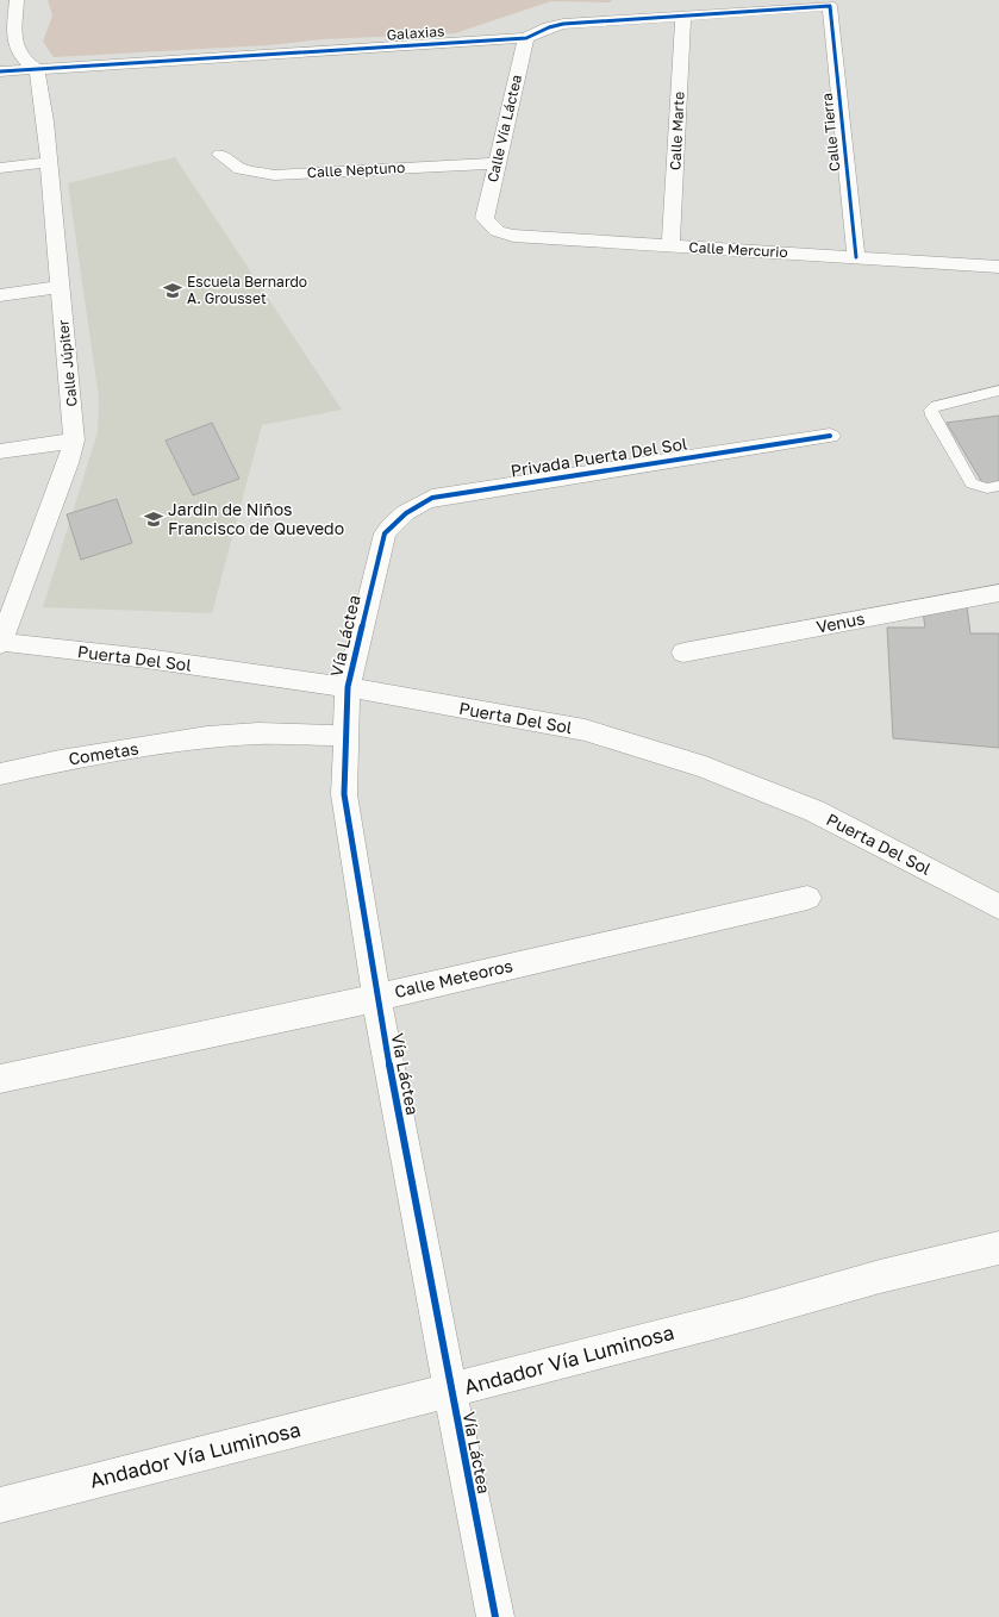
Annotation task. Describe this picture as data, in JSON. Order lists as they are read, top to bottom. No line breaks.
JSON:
{"streets":{"street":["Galaxias","Calle Vía Láctea","Calle Marte","Calle Tierra","Calle Neptuno","Calle Mercurio","Calle Júpiter","Privada Puerta Del Sol","Venus","Vía Láctea","Puerta Del Sol","Cometas","Calle Meteoros","Andador Vía Luminosa"]},"crossings":[["Galaxias","Calle Vía Láctea"],["Galaxias","Calle Marte"],["Galaxias","Calle Tierra"],["Galaxias","Calle Júpiter"],["Calle Vía Láctea","Calle Neptuno"],["Calle Vía Láctea","Calle Mercurio"],["Calle Marte","Calle Mercurio"],["Calle Tierra","Calle Mercurio"],["Calle Júpiter","Puerta Del Sol"],["Privada Puerta Del Sol","Vía Láctea"],["Vía Láctea","Puerta Del Sol"],["Vía Láctea","Cometas"],["Vía Láctea","Calle Meteoros"],["Vía Láctea","Andador Vía Luminosa"]],"places":{"school or university":["Escuela Bernardo A. Grousset","Jardin de Niños Francisco de Quevedo"]}}
